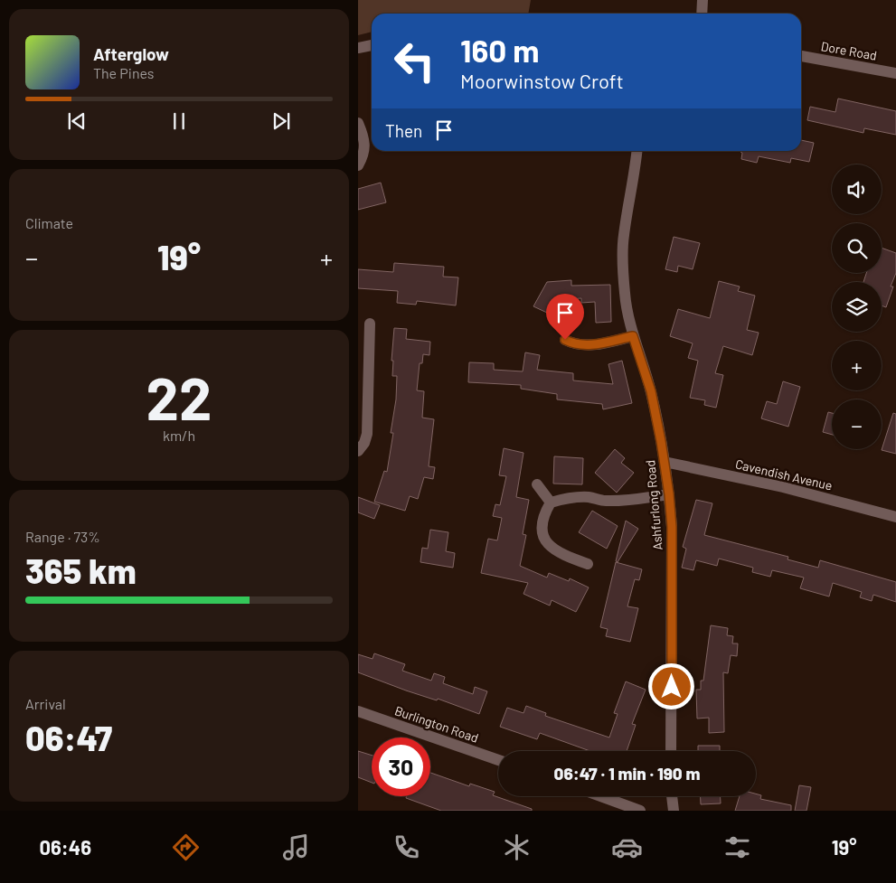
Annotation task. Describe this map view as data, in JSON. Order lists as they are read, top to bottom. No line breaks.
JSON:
{"streets":{"street":["Dore Road","Cavendish Avenue","Ashfurlong Road","Burlington Road"]},"crossings":[["Cavendish Avenue","Ashfurlong Road"]],"page":{"turn":["160 m","Moorwinstow Croft"],"song":["Afterglow","The Pines"],"then":"Then","map_buttons":["+","−"],"tile":["Climate",["22","km/h"],["Range · 73%","365 km"],["Arrival","06:47"]],"heat":["−","19°","+"],"limit":"30","trip":"06:47 · 1 min · 190 m","tabs":["06:46","19°"]}}
